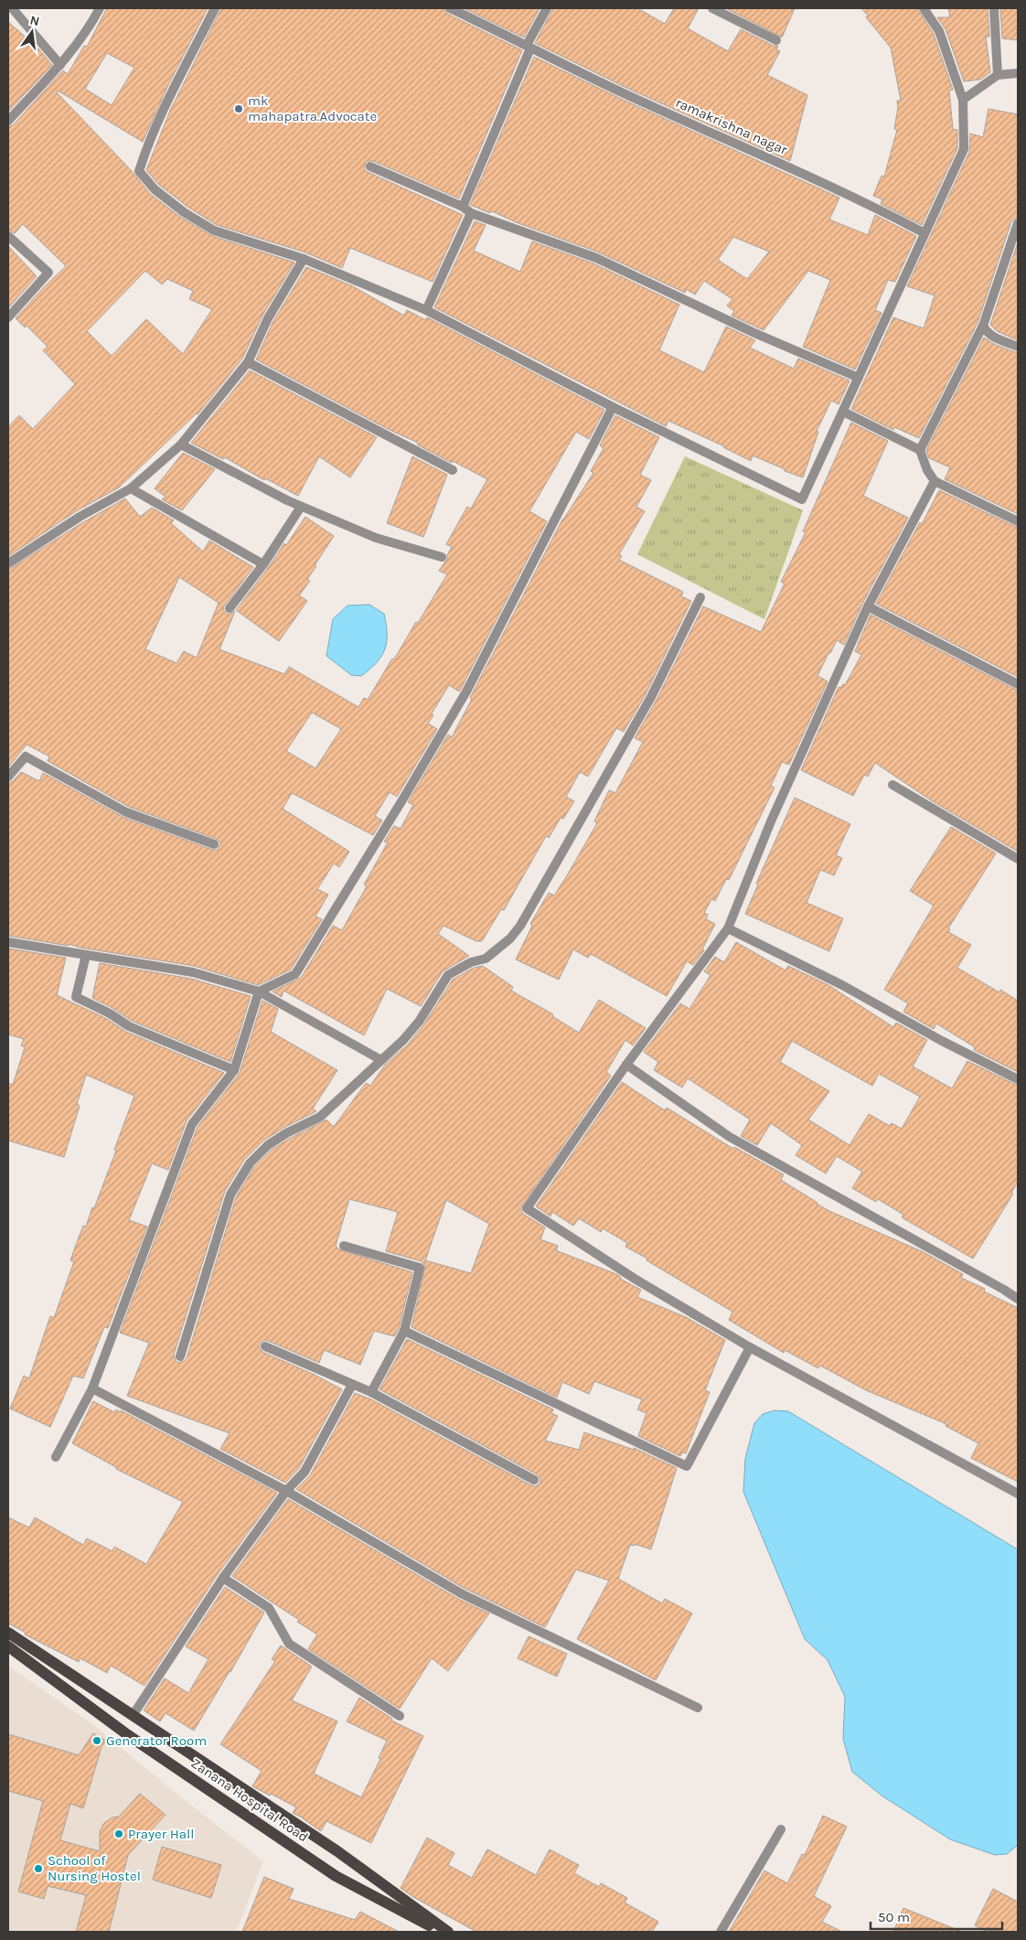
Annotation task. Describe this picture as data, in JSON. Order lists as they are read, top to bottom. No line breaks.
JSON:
{"streets":{"main road":["Zanana Hospital Road"],"street":["ramakrishna nagar"]},"places":["mk mahapatra.Advocate","Generator Room","Prayer Hall","School of Nursing Hostel"],"scale_bar":"50 m","north":"top"}
